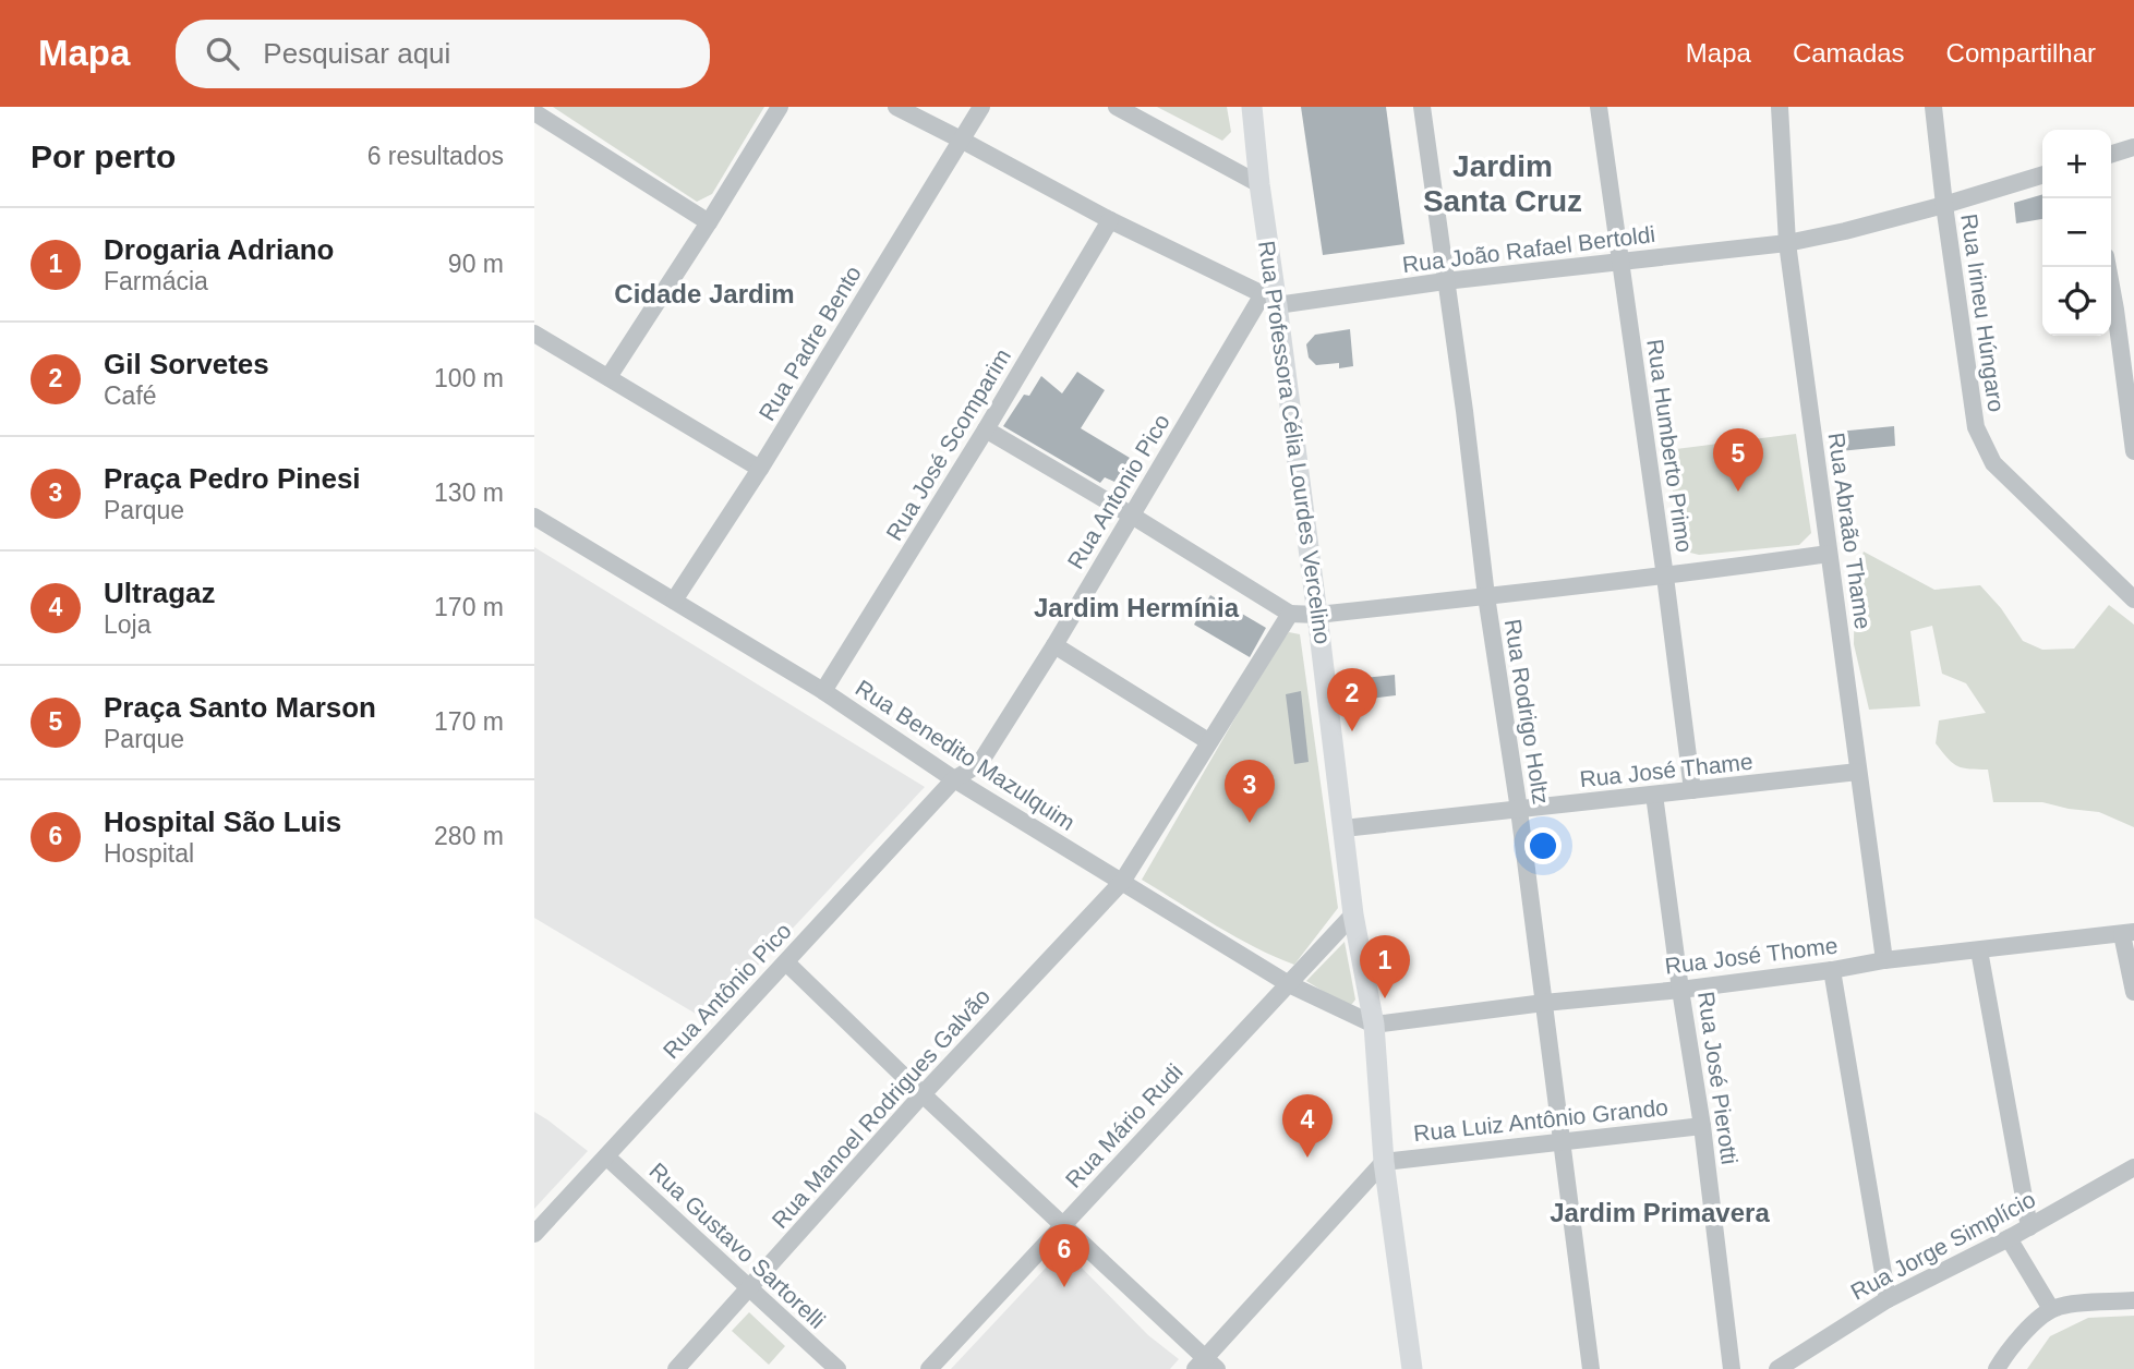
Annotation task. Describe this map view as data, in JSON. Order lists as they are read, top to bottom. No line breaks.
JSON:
{"streets":{"main road":["Rua Professora Célia Lourdes Vercelino"],"street":["Rua João Rafael Bertoldi","Rua Irineu Húngaro","Rua Padre Bento","Rua José Scomparim","Rua Humberto Primo","Rua Antonio Pico","Rua Abraão Thame","Rua Rodrigo Holtz","Rua Benedito Mazulquim","Rua José Thame","Rua José Thome","Rua Antônio Pico","Rua José Pierotti","Rua Manoel Rodrigues Galvão","Rua Luiz Antônio Grando","Rua Mário Rudi","Rua Gustavo Sartorelli","Rua Jorge Simplício"]},"crossings":[["Rua João Rafael Bertoldi","Rua Irineu Húngaro"],["Rua João Rafael Bertoldi","Rua Professora Célia Lourdes Vercelino"],["Rua João Rafael Bertoldi","Rua Humberto Primo"],["Rua João Rafael Bertoldi","Rua Antonio Pico"],["Rua João Rafael Bertoldi","Rua Abraão Thame"],["Rua João Rafael Bertoldi","Rua Rodrigo Holtz"],["Rua Padre Bento","Rua Benedito Mazulquim"],["Rua Professora Célia Lourdes Vercelino","Rua Antonio Pico"],["Rua Professora Célia Lourdes Vercelino","Rua Benedito Mazulquim"],["Rua Professora Célia Lourdes Vercelino","Rua José Thame"],["Rua Professora Célia Lourdes Vercelino","Rua José Thome"],["Rua Professora Célia Lourdes Vercelino","Rua Luiz Antônio Grando"],["Rua Professora Célia Lourdes Vercelino","Rua Mário Rudi"],["Rua José Scomparim","Rua Benedito Mazulquim"],["Rua Humberto Primo","Rua José Thame"],["Rua Antonio Pico","Rua Benedito Mazulquim"],["Rua Antonio Pico","Rua Antônio Pico"],["Rua Abraão Thame","Rua José Thame"],["Rua Abraão Thame","Rua José Thome"],["Rua Rodrigo Holtz","Rua José Thame"],["Rua Rodrigo Holtz","Rua José Thome"],["Rua Rodrigo Holtz","Rua Luiz Antônio Grando"],["Rua Benedito Mazulquim","Rua José Thome"],["Rua Benedito Mazulquim","Rua Antônio Pico"],["Rua Benedito Mazulquim","Rua Manoel Rodrigues Galvão"],["Rua Benedito Mazulquim","Rua Mário Rudi"],["Rua José Thame","Rua José Pierotti"],["Rua José Thome","Rua José Pierotti"],["Rua Antônio Pico","Rua Gustavo Sartorelli"],["Rua José Pierotti","Rua Luiz Antônio Grando"],["Rua Manoel Rodrigues Galvão","Rua Gustavo Sartorelli"]],"districts":["Jardim Santa Cruz","Cidade Jardim","Jardim Hermínia","Jardim Primavera"],"page":{"header":"Mapa","search":"Pesquisar aqui","nav":["Mapa","Camadas","Compartilhar"],"heading":["Por perto","6 resultados"],"map_buttons":["+","−"],"list":[{"mark":"1","name":"Drogaria Adriano","note":"Farmácia","value":"90 m"},{"mark":"2","name":"Gil Sorvetes","note":"Café","value":"100 m"},{"mark":"3","name":"Praça Pedro Pinesi","note":"Parque","value":"130 m"},{"mark":"4","name":"Ultragaz","note":"Loja","value":"170 m"},{"mark":"5","name":"Praça Santo Marson","note":"Parque","value":"170 m"},{"mark":"6","name":"Hospital São Luis","note":"Hospital","value":"280 m"}],"pins":["5","2","3","1","4","6"]}}
